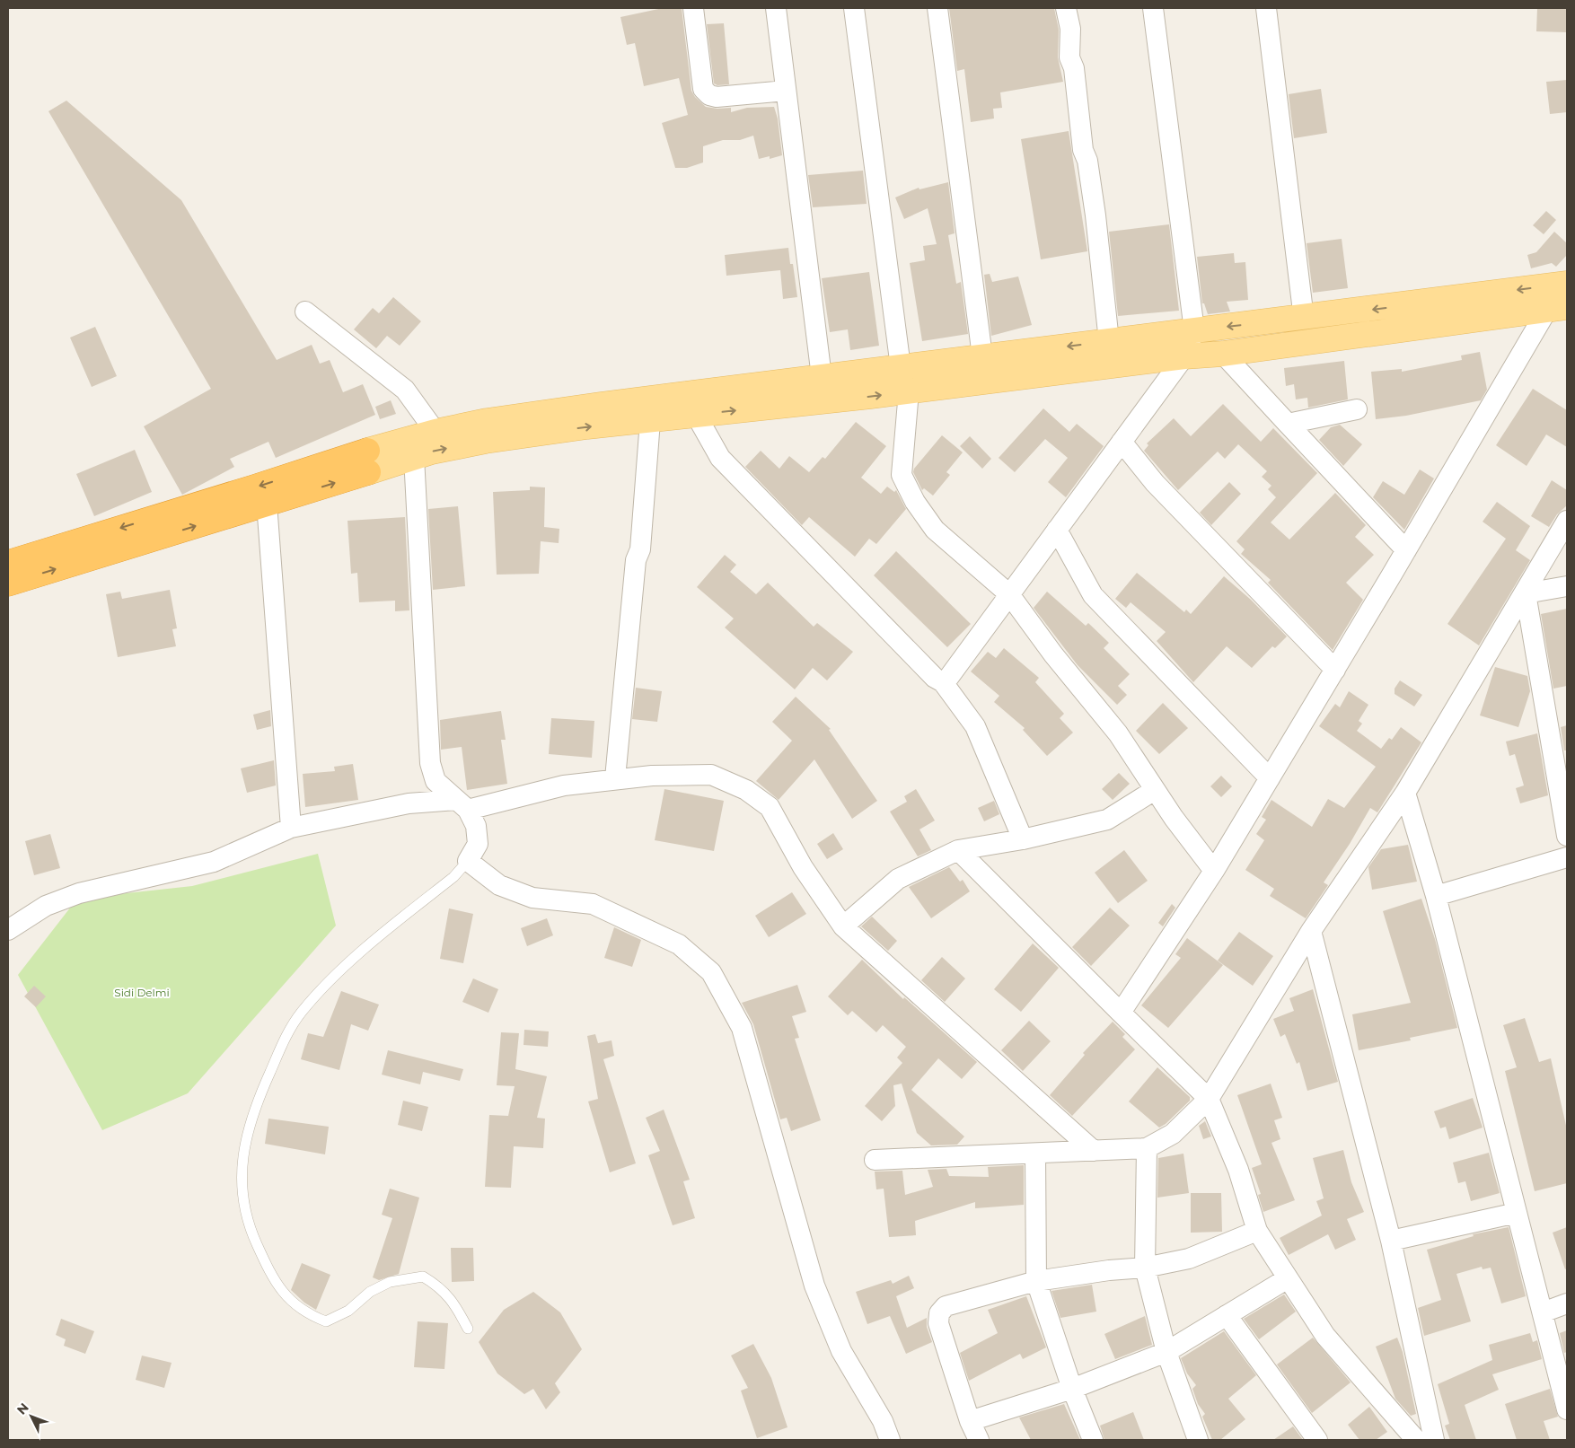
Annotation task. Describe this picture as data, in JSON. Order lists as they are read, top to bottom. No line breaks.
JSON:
{"parks":["Sidi Delmi"],"north":"top left"}
